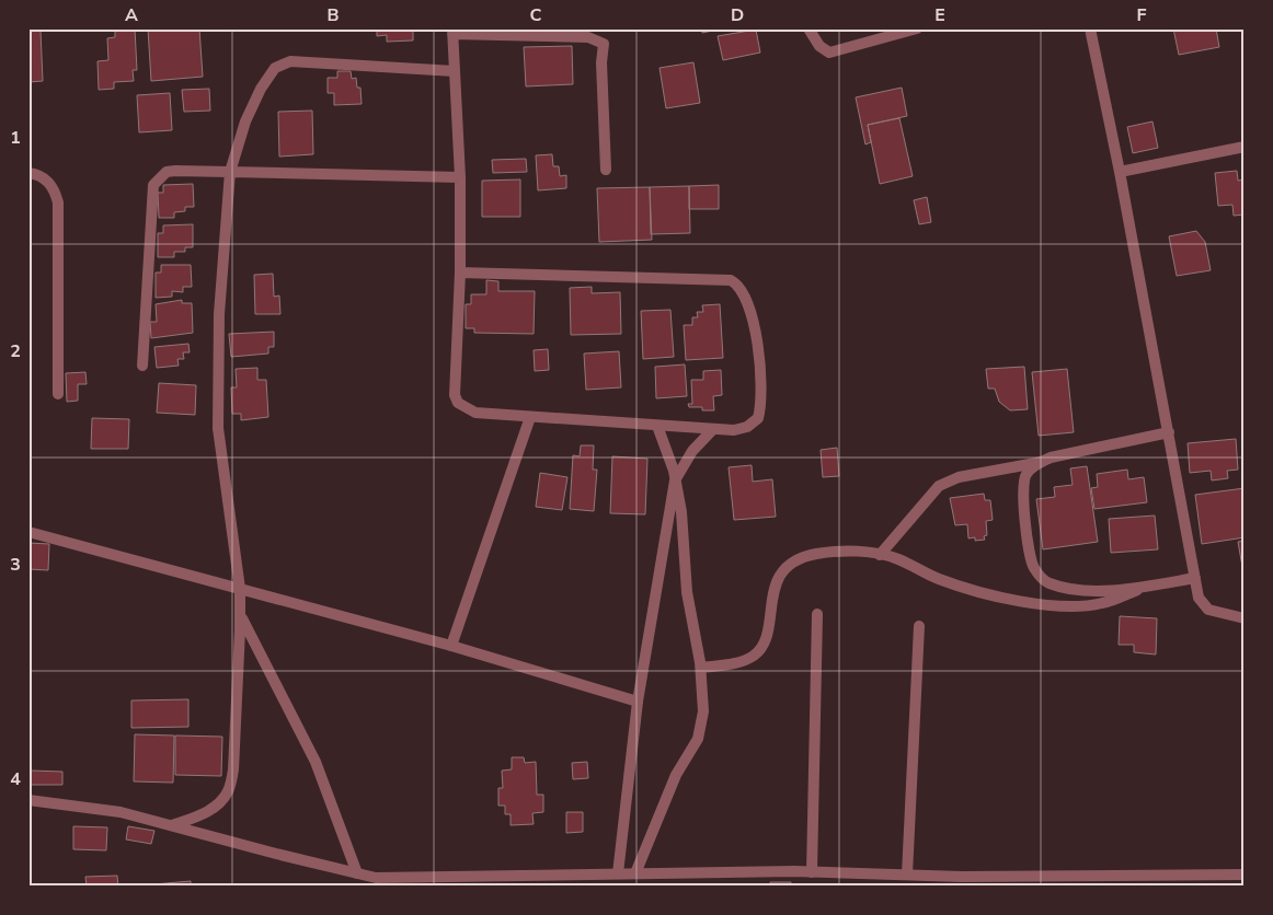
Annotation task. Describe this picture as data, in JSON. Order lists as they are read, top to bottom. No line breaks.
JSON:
{"grid":{"columns":["A","B","C","D","E","F"],"rows":["1","2","3","4"]}}
